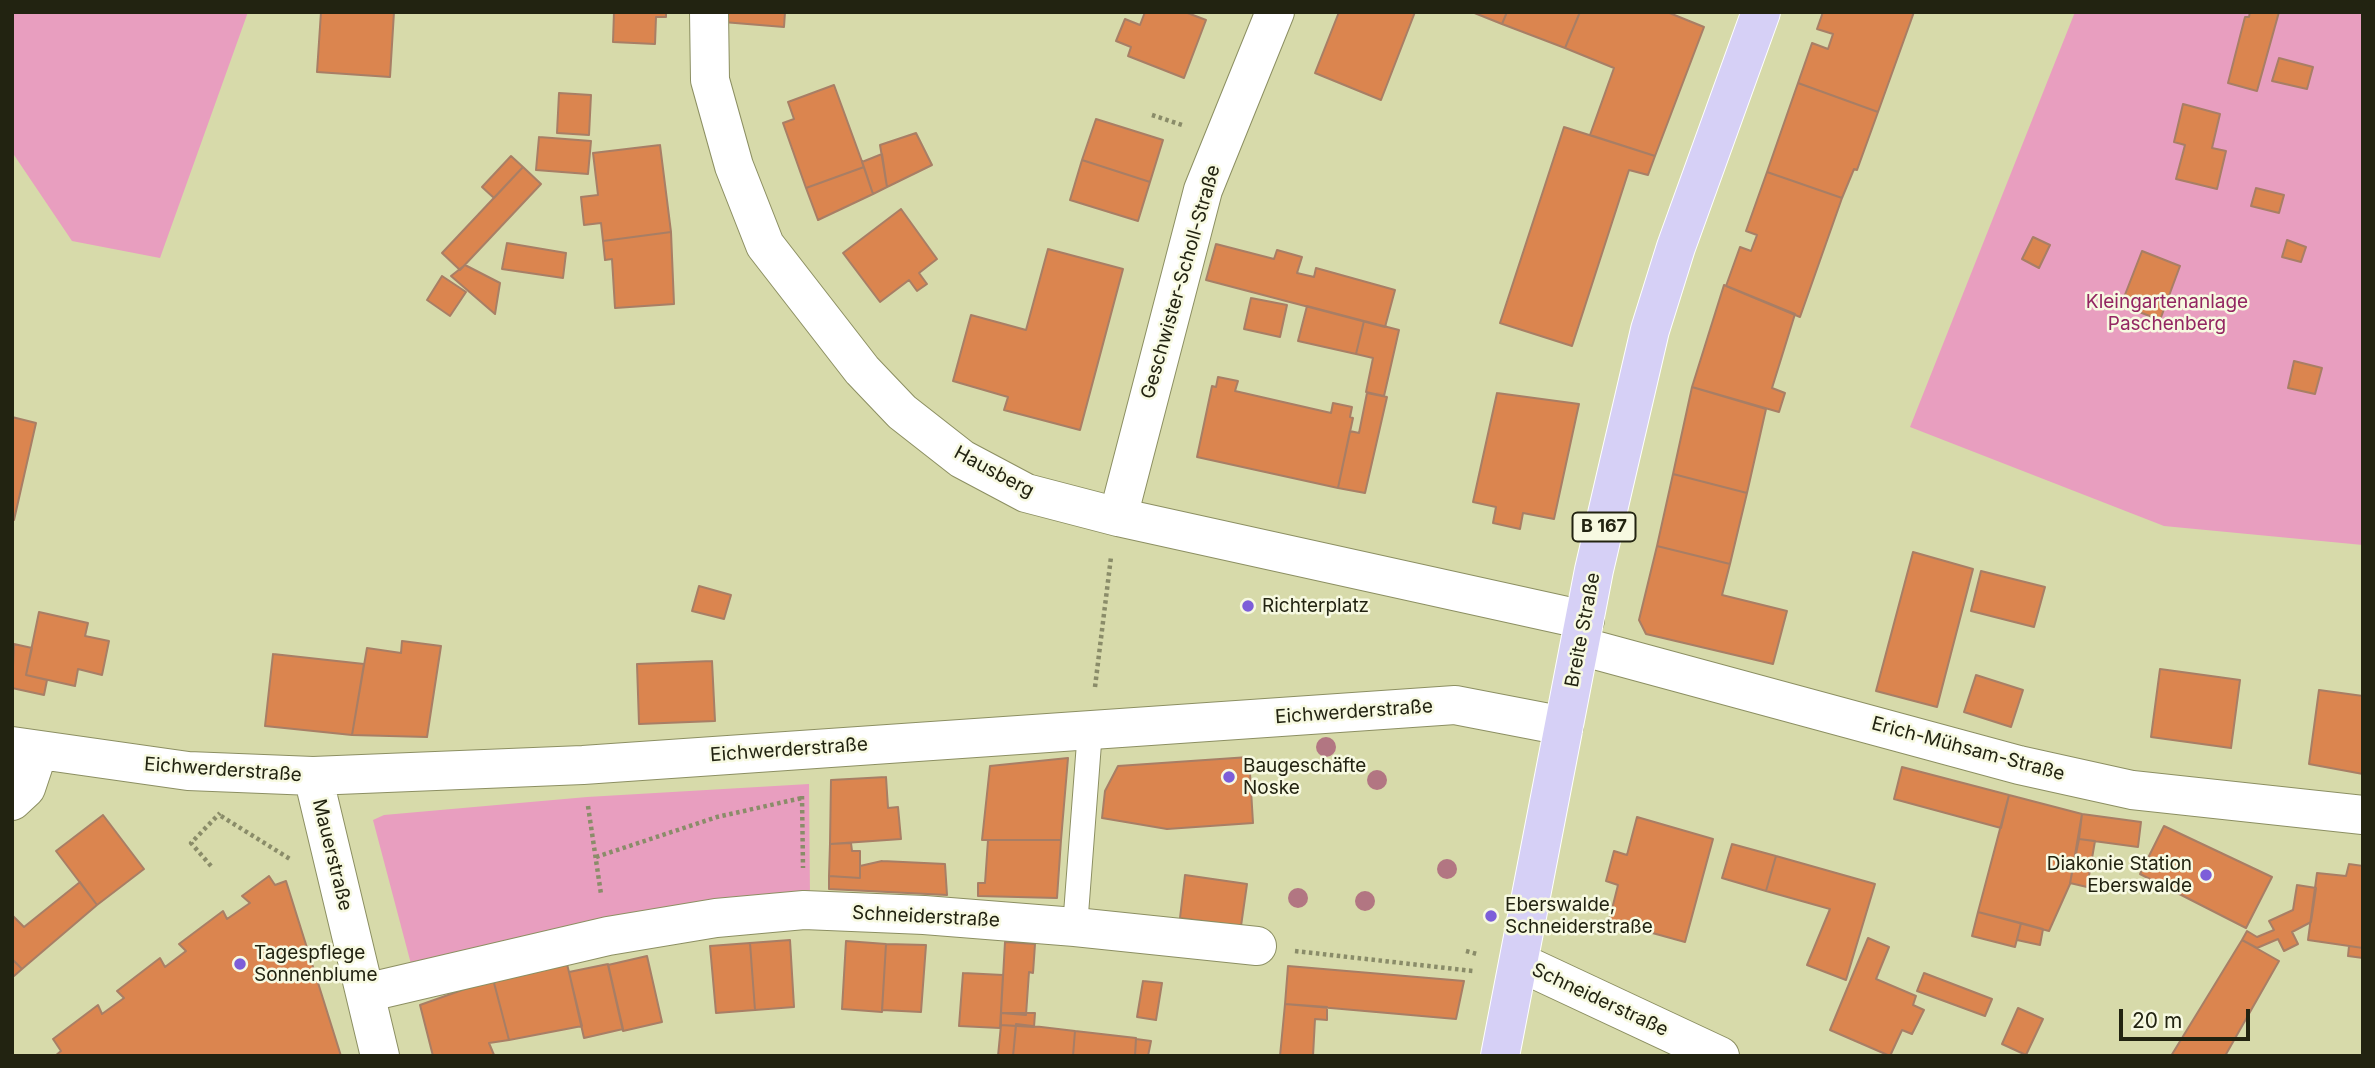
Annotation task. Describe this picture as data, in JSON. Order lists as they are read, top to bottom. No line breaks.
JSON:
{"streets":{"main road":["B 167","Breite Straße"],"street":["Geschwister-Scholl-Straße","Hausberg","Eichwerderstraße","Erich-Mühsam-Straße","Mauerstraße","Schneiderstraße"]},"crossings":[["Geschwister-Scholl-Straße","Hausberg"],["Hausberg","Breite Straße"],["Hausberg","Erich-Mühsam-Straße"],["Breite Straße","Eichwerderstraße"],["Breite Straße","Erich-Mühsam-Straße"],["Breite Straße","Schneiderstraße"],["Eichwerderstraße","Mauerstraße"],["Mauerstraße","Schneiderstraße"]],"parks":["Kleingartenanlage Paschenberg"],"places":["Richterplatz","Baugeschäfte Noske","Diakonie Station Eberswalde","Eberswalde, Schneiderstraße","Tagespflege Sonnenblume"],"scale_bar":"20 m"}
